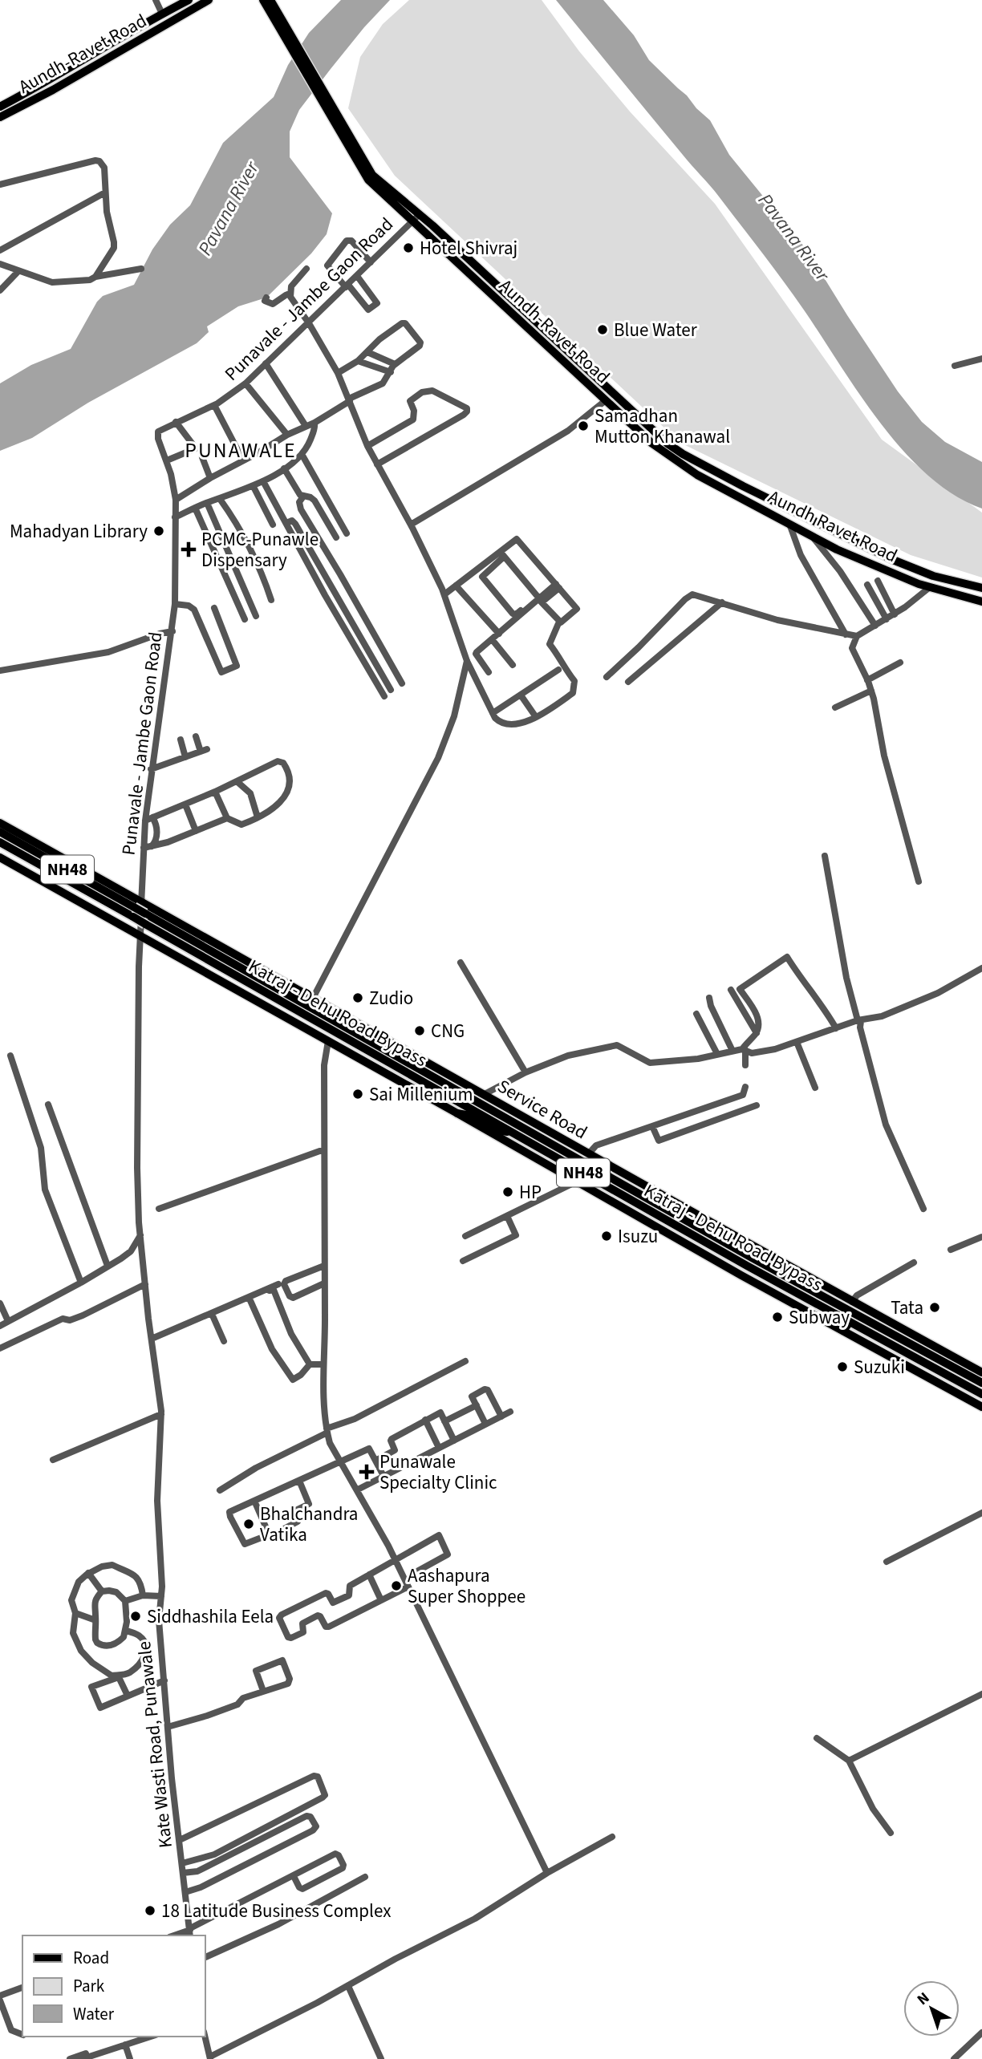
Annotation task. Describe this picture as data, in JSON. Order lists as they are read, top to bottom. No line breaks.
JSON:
{"streets":{"highway":["NH48","Katraj - Dehu Road Bypass"],"main road":["Aundh-Ravet Road","Aundh Ravet Road","Service Road"],"street":["Punavale - Jambe Gaon Road","Kate Wasti Road, Punawale"]},"crossings":[["Aundh-Ravet Road","Punavale - Jambe Gaon Road"],["Aundh-Ravet Road","Aundh Ravet Road"],["Punavale - Jambe Gaon Road","Katraj - Dehu Road Bypass"],["Punavale - Jambe Gaon Road","Service Road"],["Punavale - Jambe Gaon Road","Kate Wasti Road, Punawale"],["Katraj - Dehu Road Bypass","Service Road"]],"districts":["PUNAWALE"],"water":["Pavana River"],"places":{"other":["Hotel Shivraj","Blue Water","Samadhan Mutton Khanawal","Mahadyan Library","Zudio","CNG","Sai Millenium","HP","Isuzu","Tata","Subway","Suzuki","Bhalchandra Vatika","Aashapura Super Shoppee","Siddhashila Eela","18 Latitude Business Complex"],"health":["PCMC-Punawle Dispensary","Punawale Specialty Clinic"]},"legend":["Road","Park","Water"],"north":"top left"}
